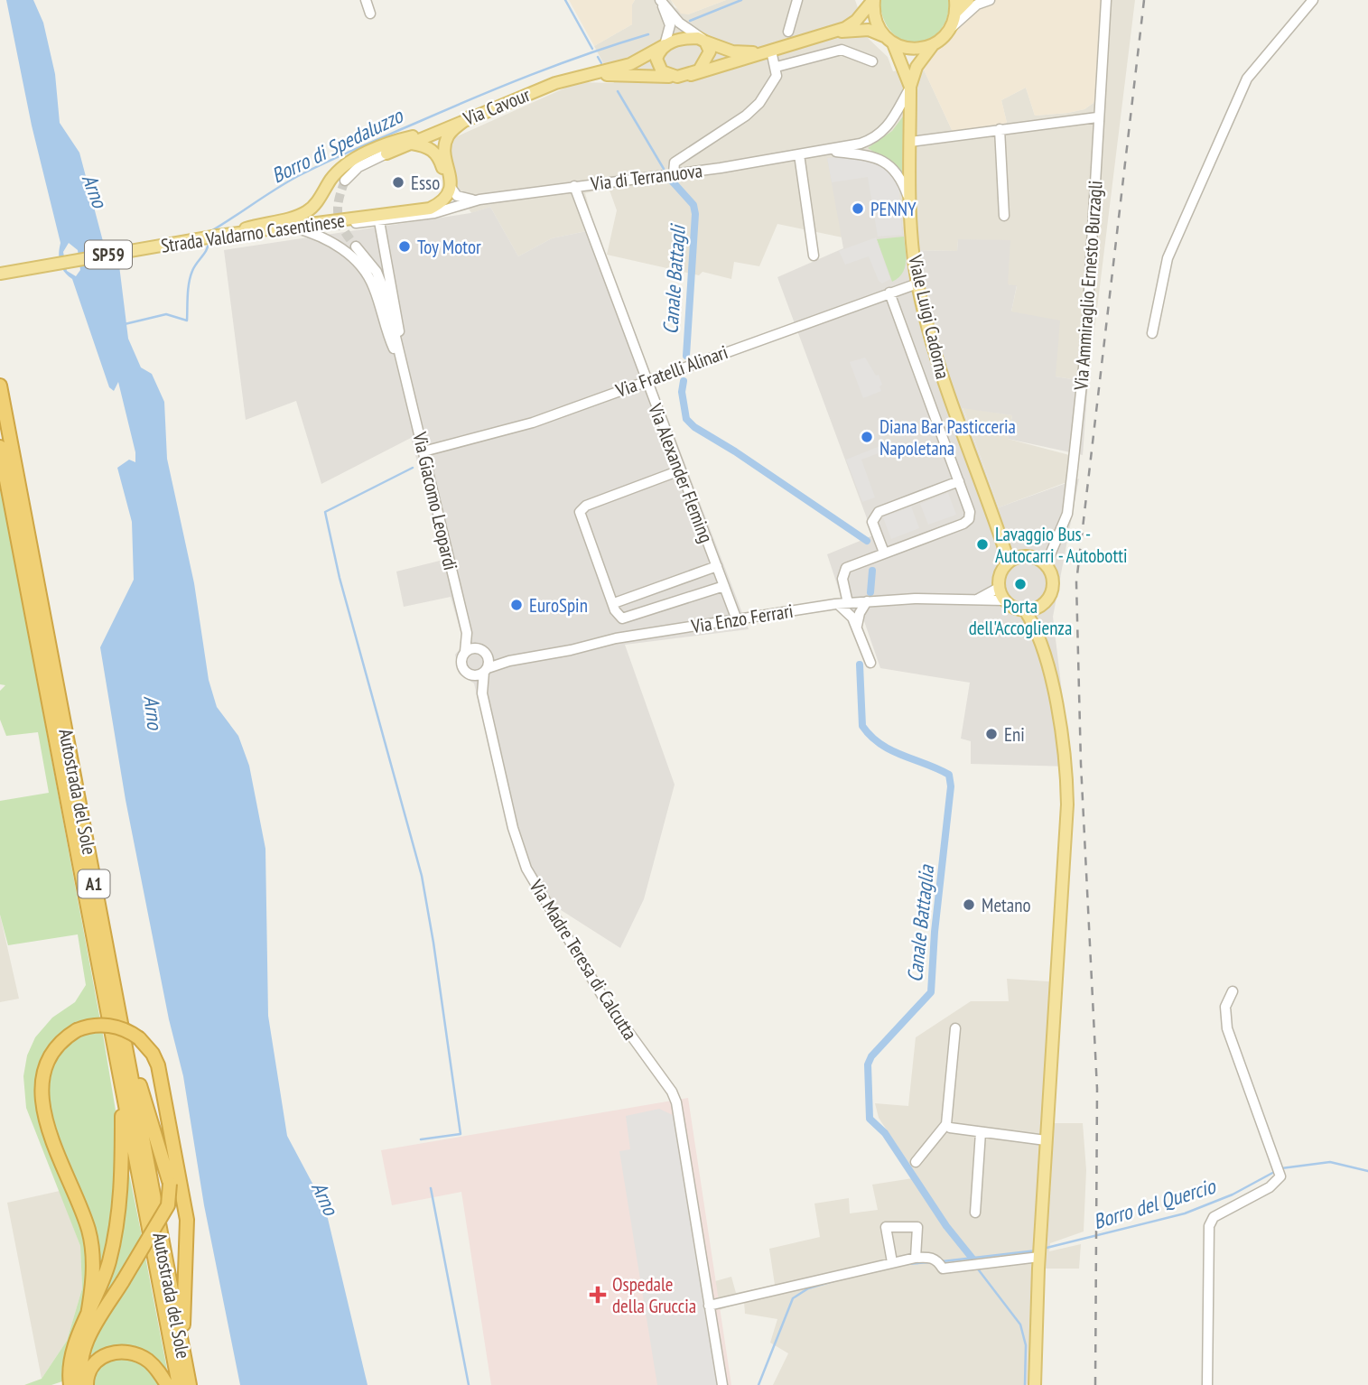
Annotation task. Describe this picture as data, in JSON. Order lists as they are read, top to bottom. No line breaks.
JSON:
{"streets":{"highway":["Autostrada del Sole","A1"],"main road":["Via Cavour","Strada Valdarno Casentinese","SP59","Viale Luigi Cadorna"],"street":["Via di Terranuova","Via Ammiraglio Ernesto Burzagli","Via Fratelli Alinari","Via Alexander Fleming","Via Giacomo Leopardi","Via Enzo Ferrari","Via Madre Teresa di Calcutta"]},"crossings":[["Via Cavour","Strada Valdarno Casentinese"],["Via Cavour","Viale Luigi Cadorna"],["Via di Terranuova","Strada Valdarno Casentinese"],["Via di Terranuova","Viale Luigi Cadorna"],["Via di Terranuova","Via Alexander Fleming"],["Via di Terranuova","Via Giacomo Leopardi"],["Strada Valdarno Casentinese","Via Giacomo Leopardi"],["Via Ammiraglio Ernesto Burzagli","Viale Luigi Cadorna"],["Via Ammiraglio Ernesto Burzagli","Via Enzo Ferrari"],["Viale Luigi Cadorna","Via Fratelli Alinari"],["Viale Luigi Cadorna","Via Enzo Ferrari"],["Via Fratelli Alinari","Via Alexander Fleming"],["Via Fratelli Alinari","Via Giacomo Leopardi"],["Via Alexander Fleming","Via Enzo Ferrari"],["Via Giacomo Leopardi","Via Enzo Ferrari"],["Via Giacomo Leopardi","Via Madre Teresa di Calcutta"]],"water":["Borro di Spedaluzzo","Arno","Canale Battagli","Canale Battaglia","Borro del Quercio"],"places":{"other":["Esso","PENNY","Toy Motor","Diana Bar Pasticceria Napoletana","Lavaggio Bus - Autocarri - Autobotti","Porta dell'Accoglienza","EuroSpin","Eni","Metano"],"health":["Ospedale della Gruccia"]}}
